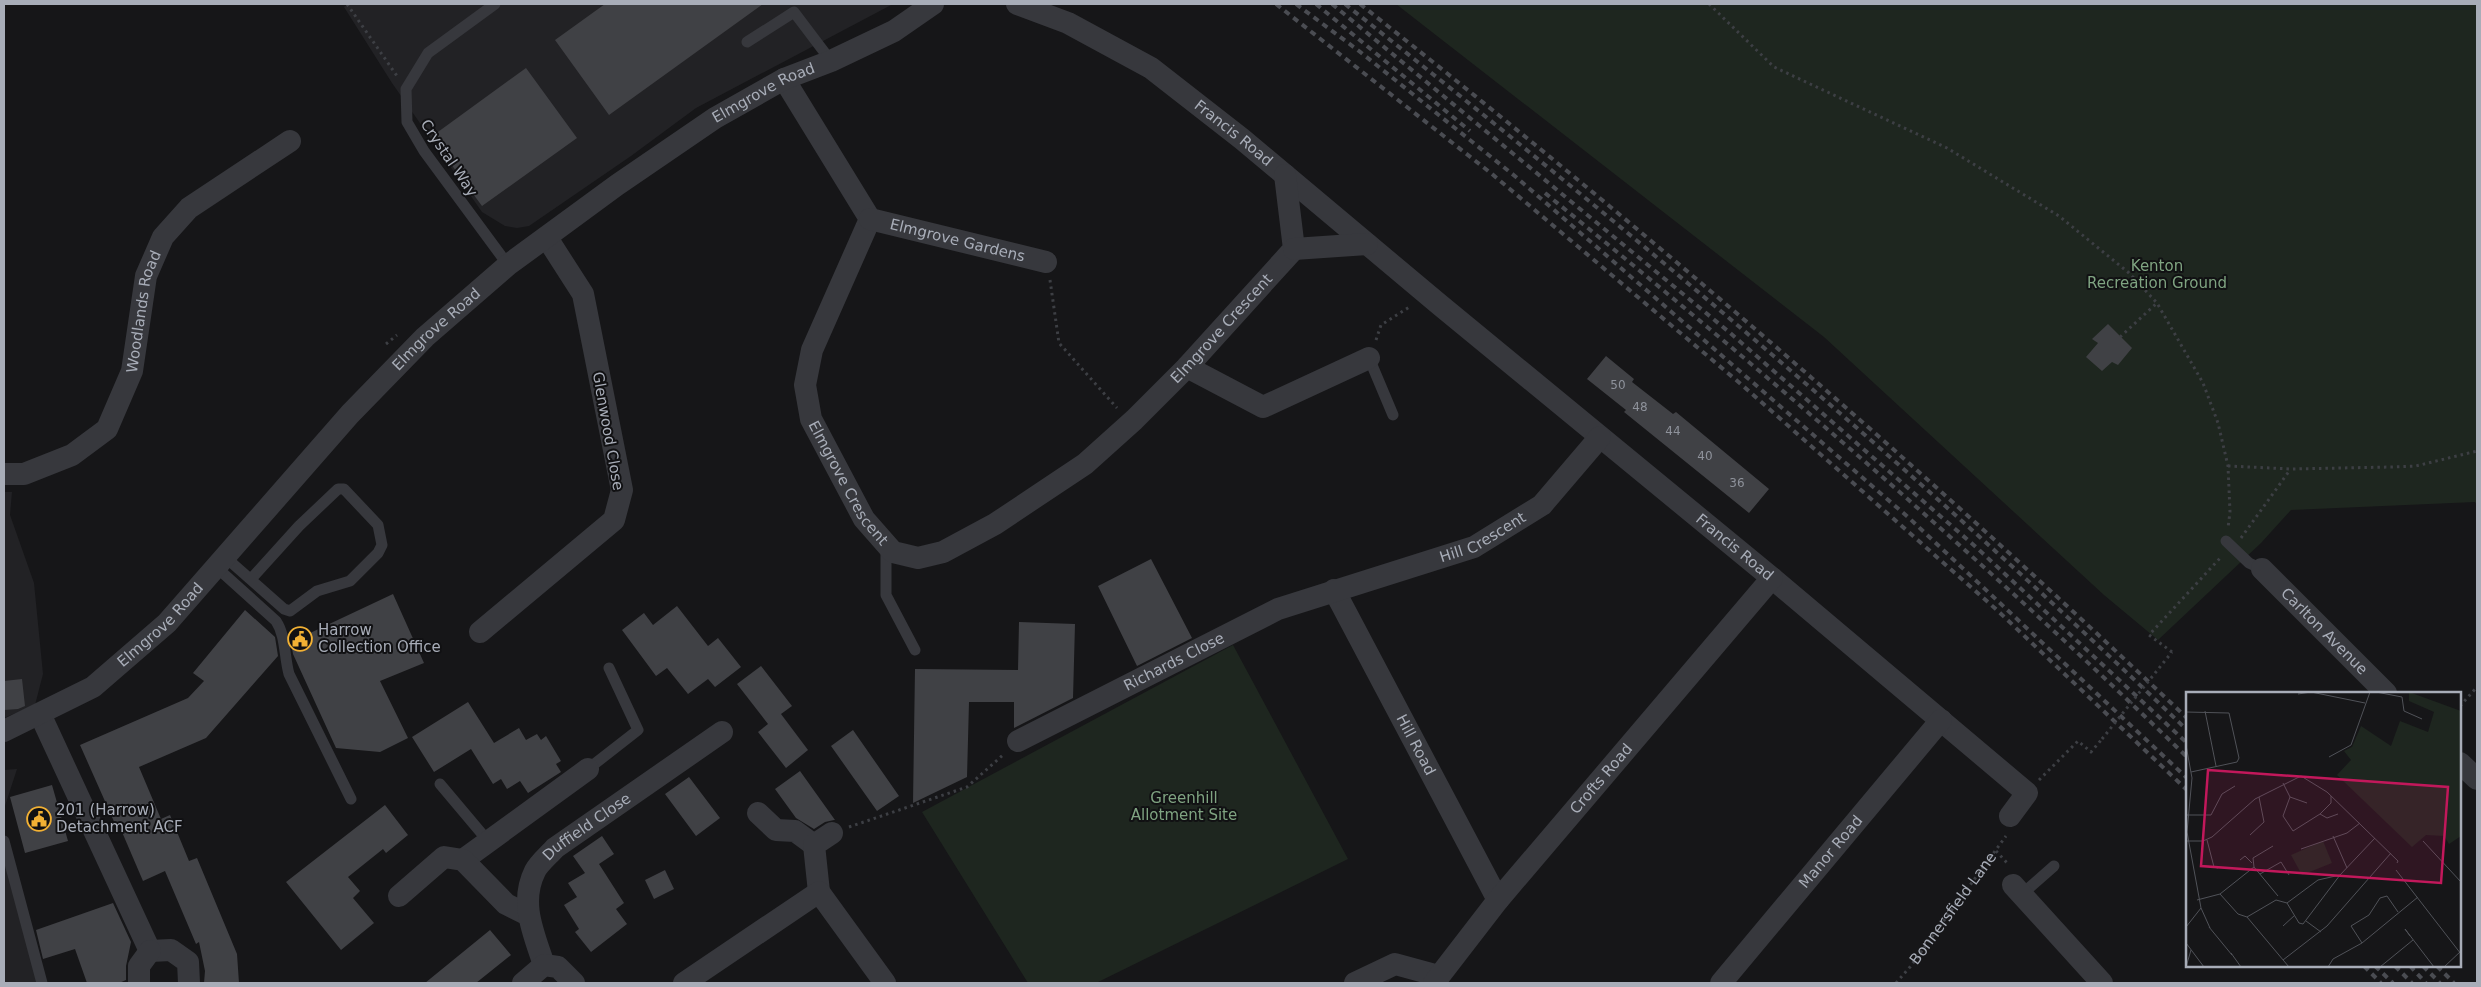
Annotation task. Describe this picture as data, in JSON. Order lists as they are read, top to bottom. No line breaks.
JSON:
{"streets":{"street":["Elmgrove Road","Francis Road","Elmgrove Gardens","Woodlands Road","Elmgrove Crescent","Glenwood Close","Hill Crescent","Carlton Avenue","Richards Close","Hill Road","Crofts Road","Duffield Close","Manor Road"],"lane":["Crystal Way"],"path":["Bonnersfield Lane"]},"crossings":[["Elmgrove Road","Crystal Way"],["Elmgrove Road","Glenwood Close"],["Francis Road","Hill Crescent"],["Francis Road","Crofts Road"],["Francis Road","Manor Road"],["Elmgrove Gardens","Elmgrove Crescent"],["Hill Crescent","Richards Close"],["Hill Crescent","Hill Road"],["Richards Close","Hill Road"],["Hill Road","Crofts Road"]],"parks":["Kenton Recreation Ground","Greenhill Allotment Site"],"places":{"public building":["Harrow Collection Office","201 (Harrow) Detachment ACF"]},"house_numbers":["50","48","44","40","36"]}
